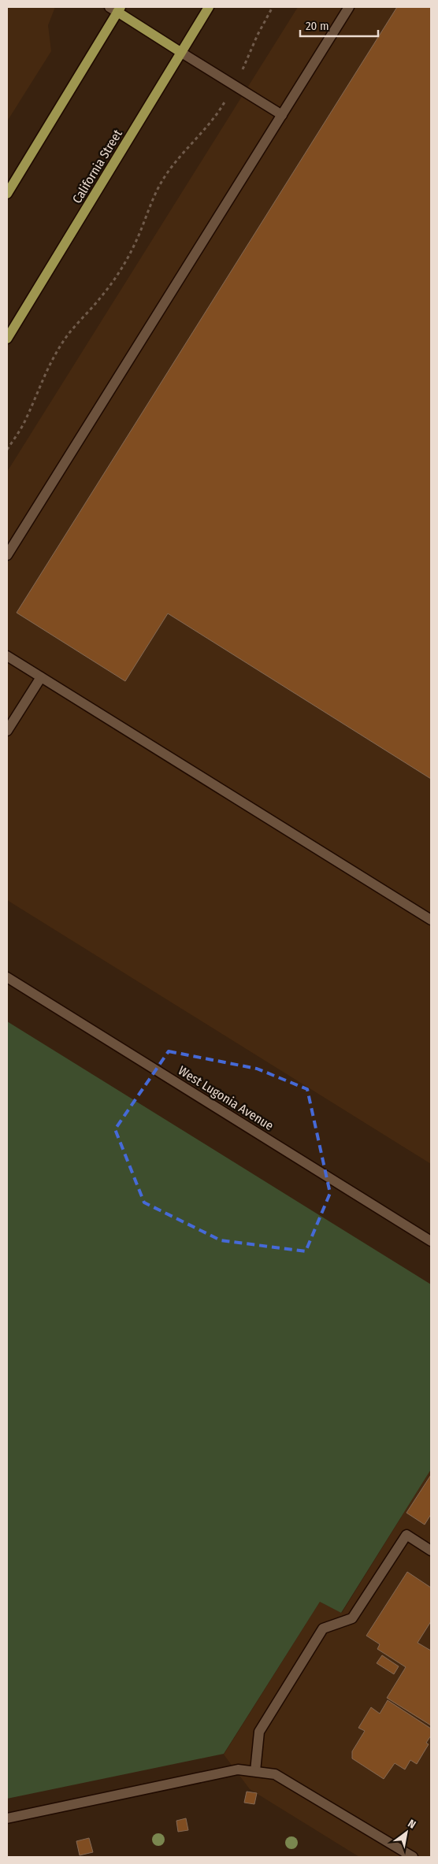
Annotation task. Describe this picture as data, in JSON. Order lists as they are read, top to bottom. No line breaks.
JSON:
{"streets":{"main road":["California Street"],"street":["West Lugonia Avenue"]},"scale_bar":"20 m","north":"top right"}
